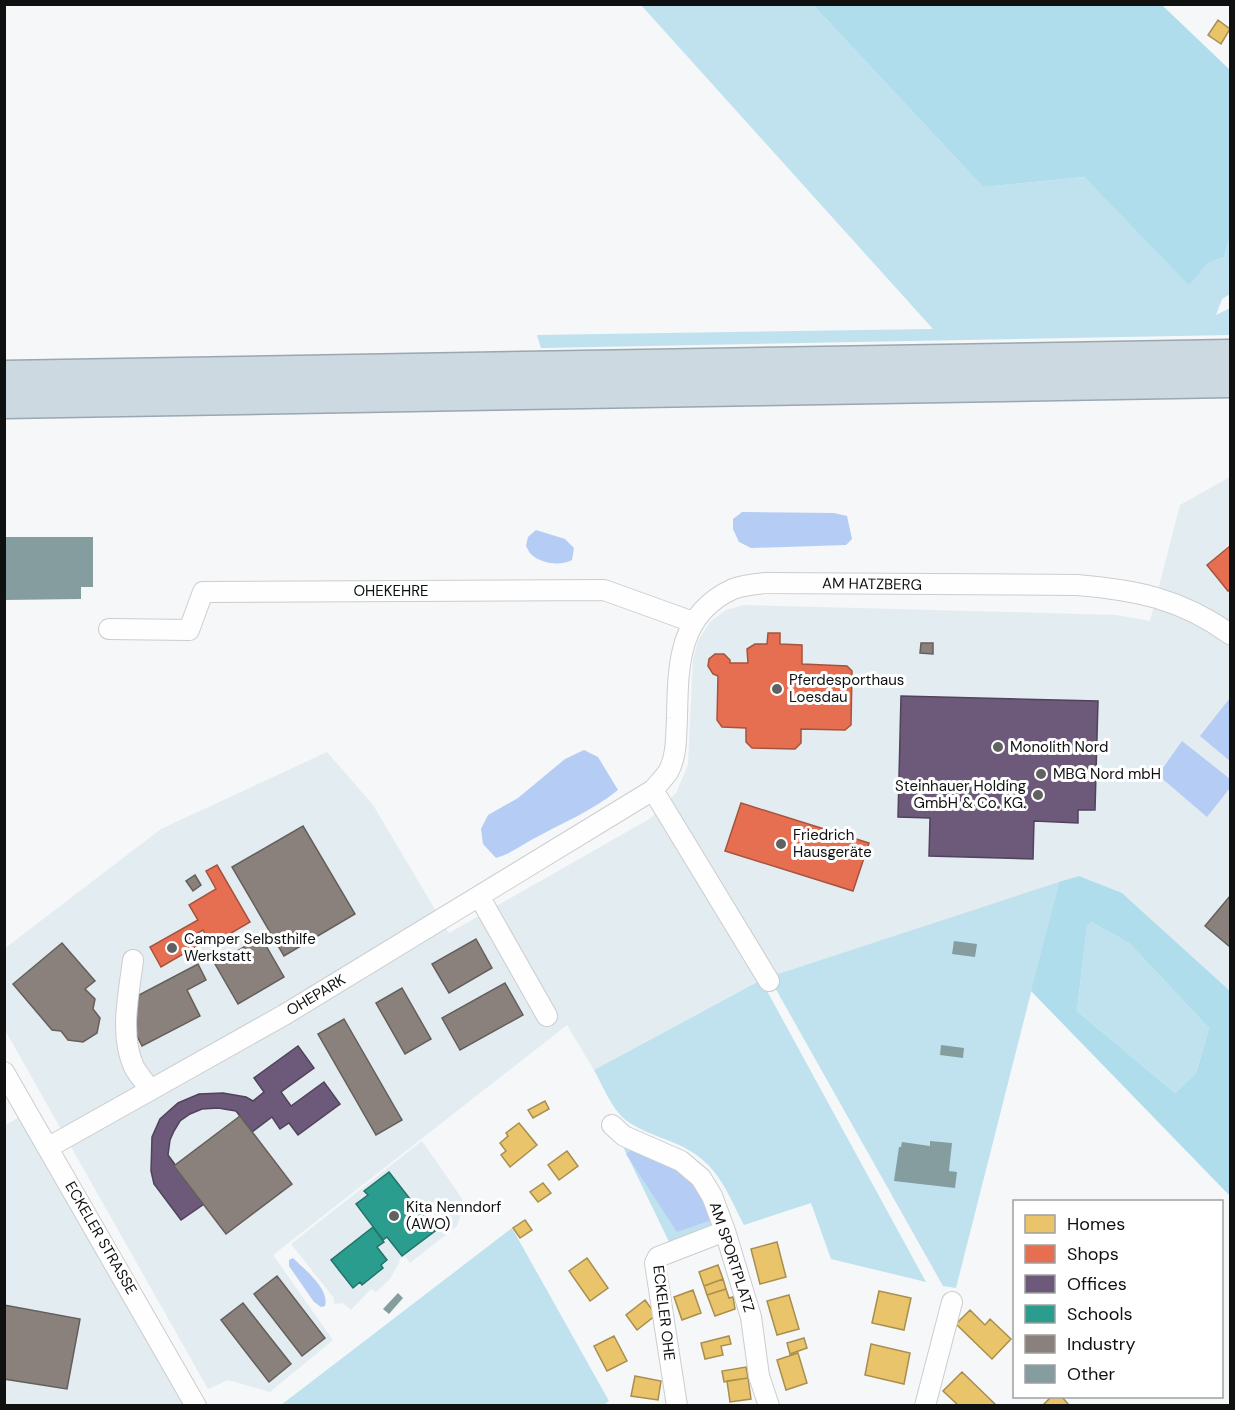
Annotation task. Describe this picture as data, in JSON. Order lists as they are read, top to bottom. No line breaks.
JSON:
{"streets":{"street":["AM HATZBERG","OHEKEHRE","OHEPARK","ECKELER STRASSE","AM SPORTPLATZ","ECKELER OHE"]},"crossings":[["AM HATZBERG","OHEKEHRE"],["AM HATZBERG","OHEPARK"],["OHEPARK","ECKELER STRASSE"],["AM SPORTPLATZ","ECKELER OHE"]],"places":["Pferdesporthaus Loesdau","Monolith Nord","MBG Nord mbH","Steinhauer Holding GmbH & Co. KG.","Friedrich Hausgeräte","Camper Selbsthilfe Werkstatt","Kita Nenndorf (AWO)"],"legend":["Homes","Shops","Offices","Schools","Industry","Other"]}
